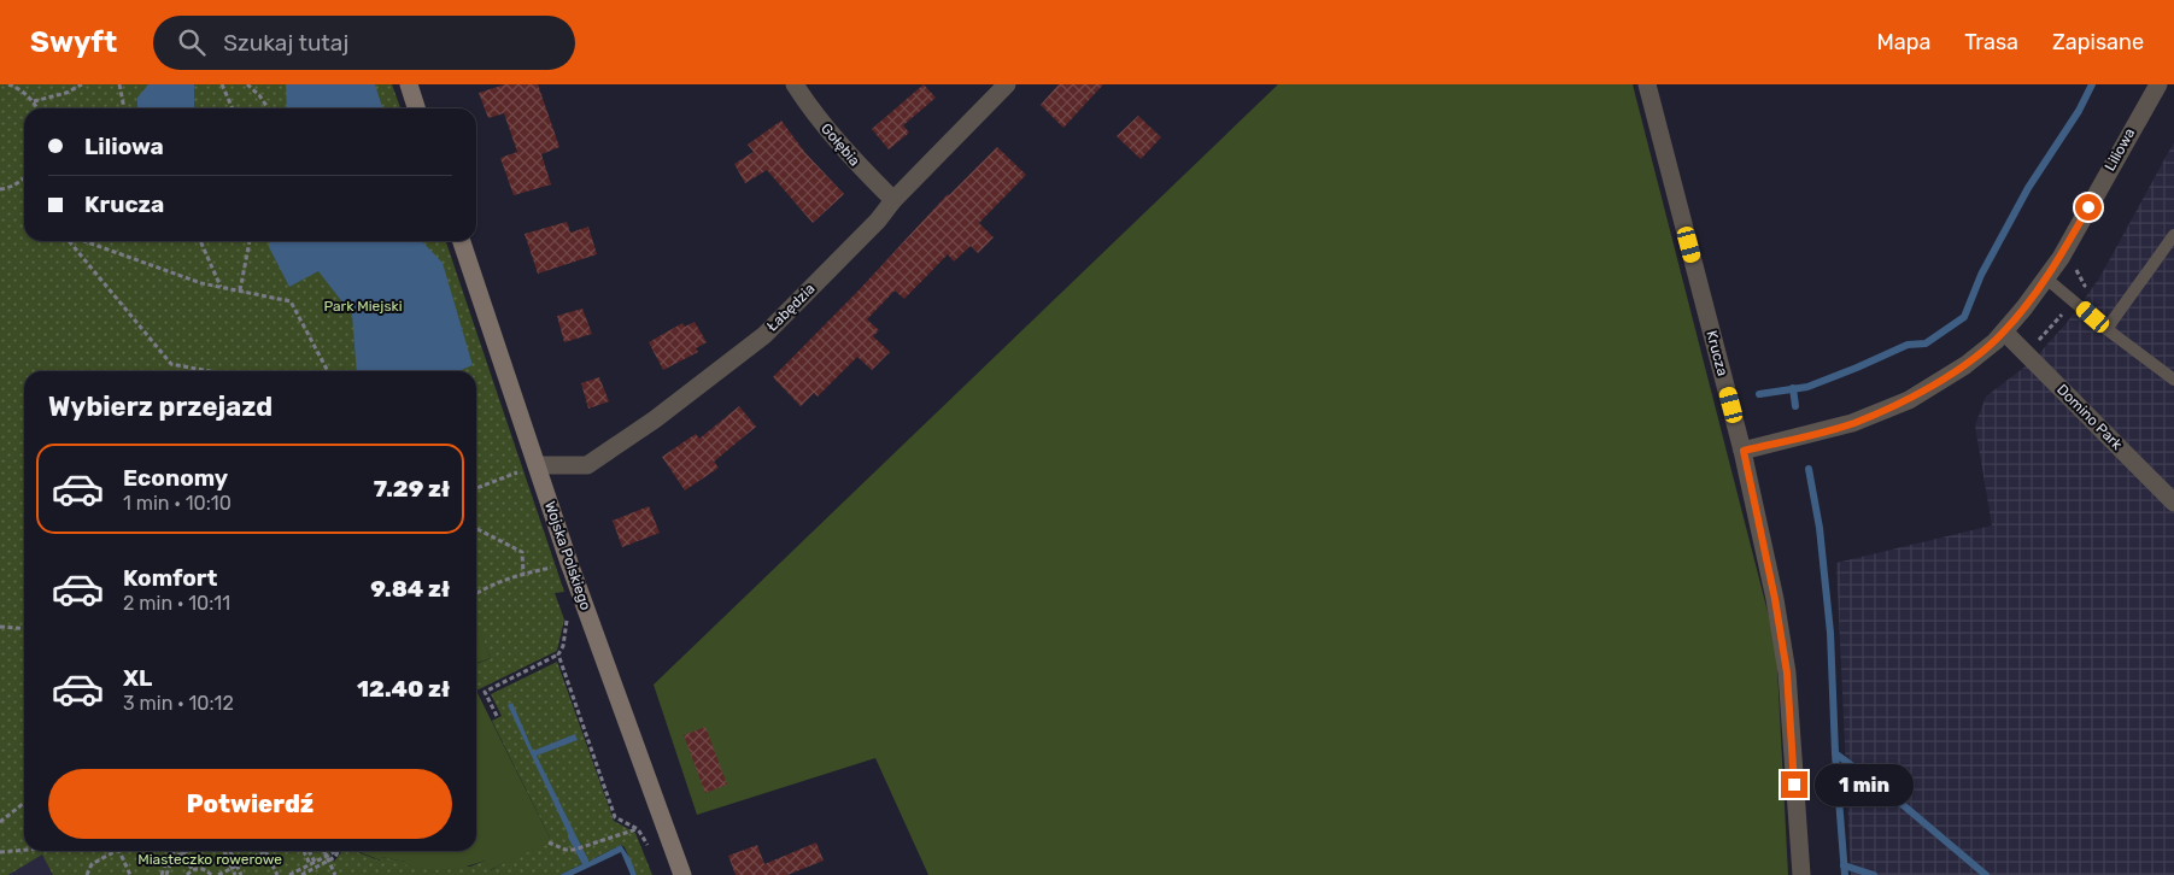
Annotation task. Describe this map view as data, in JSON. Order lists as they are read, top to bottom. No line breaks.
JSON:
{"streets":{"street":["Gołębia","Liliowa","Łabędzia","Krucza","Domino Park","Wojska Polskiego"]},"crossings":[["Gołębia","Łabędzia"],["Liliowa","Krucza"],["Liliowa","Domino Park"],["Łabędzia","Wojska Polskiego"]],"parks":["Park Miejski","Miasteczko rowerowe"],"page":{"header":"Swyft","search":"Szukaj tutaj","nav":["Mapa","Trasa","Zapisane"],"banner":["Liliowa","Krucza"],"heading":"Wybierz przejazd","list":[{"name":"Economy","note":"1 min · 10:10","value":"7.29 zł"},{"name":"Komfort","note":"2 min · 10:11","value":"9.84 zł"},{"name":"XL","note":"3 min · 10:12","value":"12.40 zł"}],"buttons":"Potwierdź","bubble":"1 min"}}
